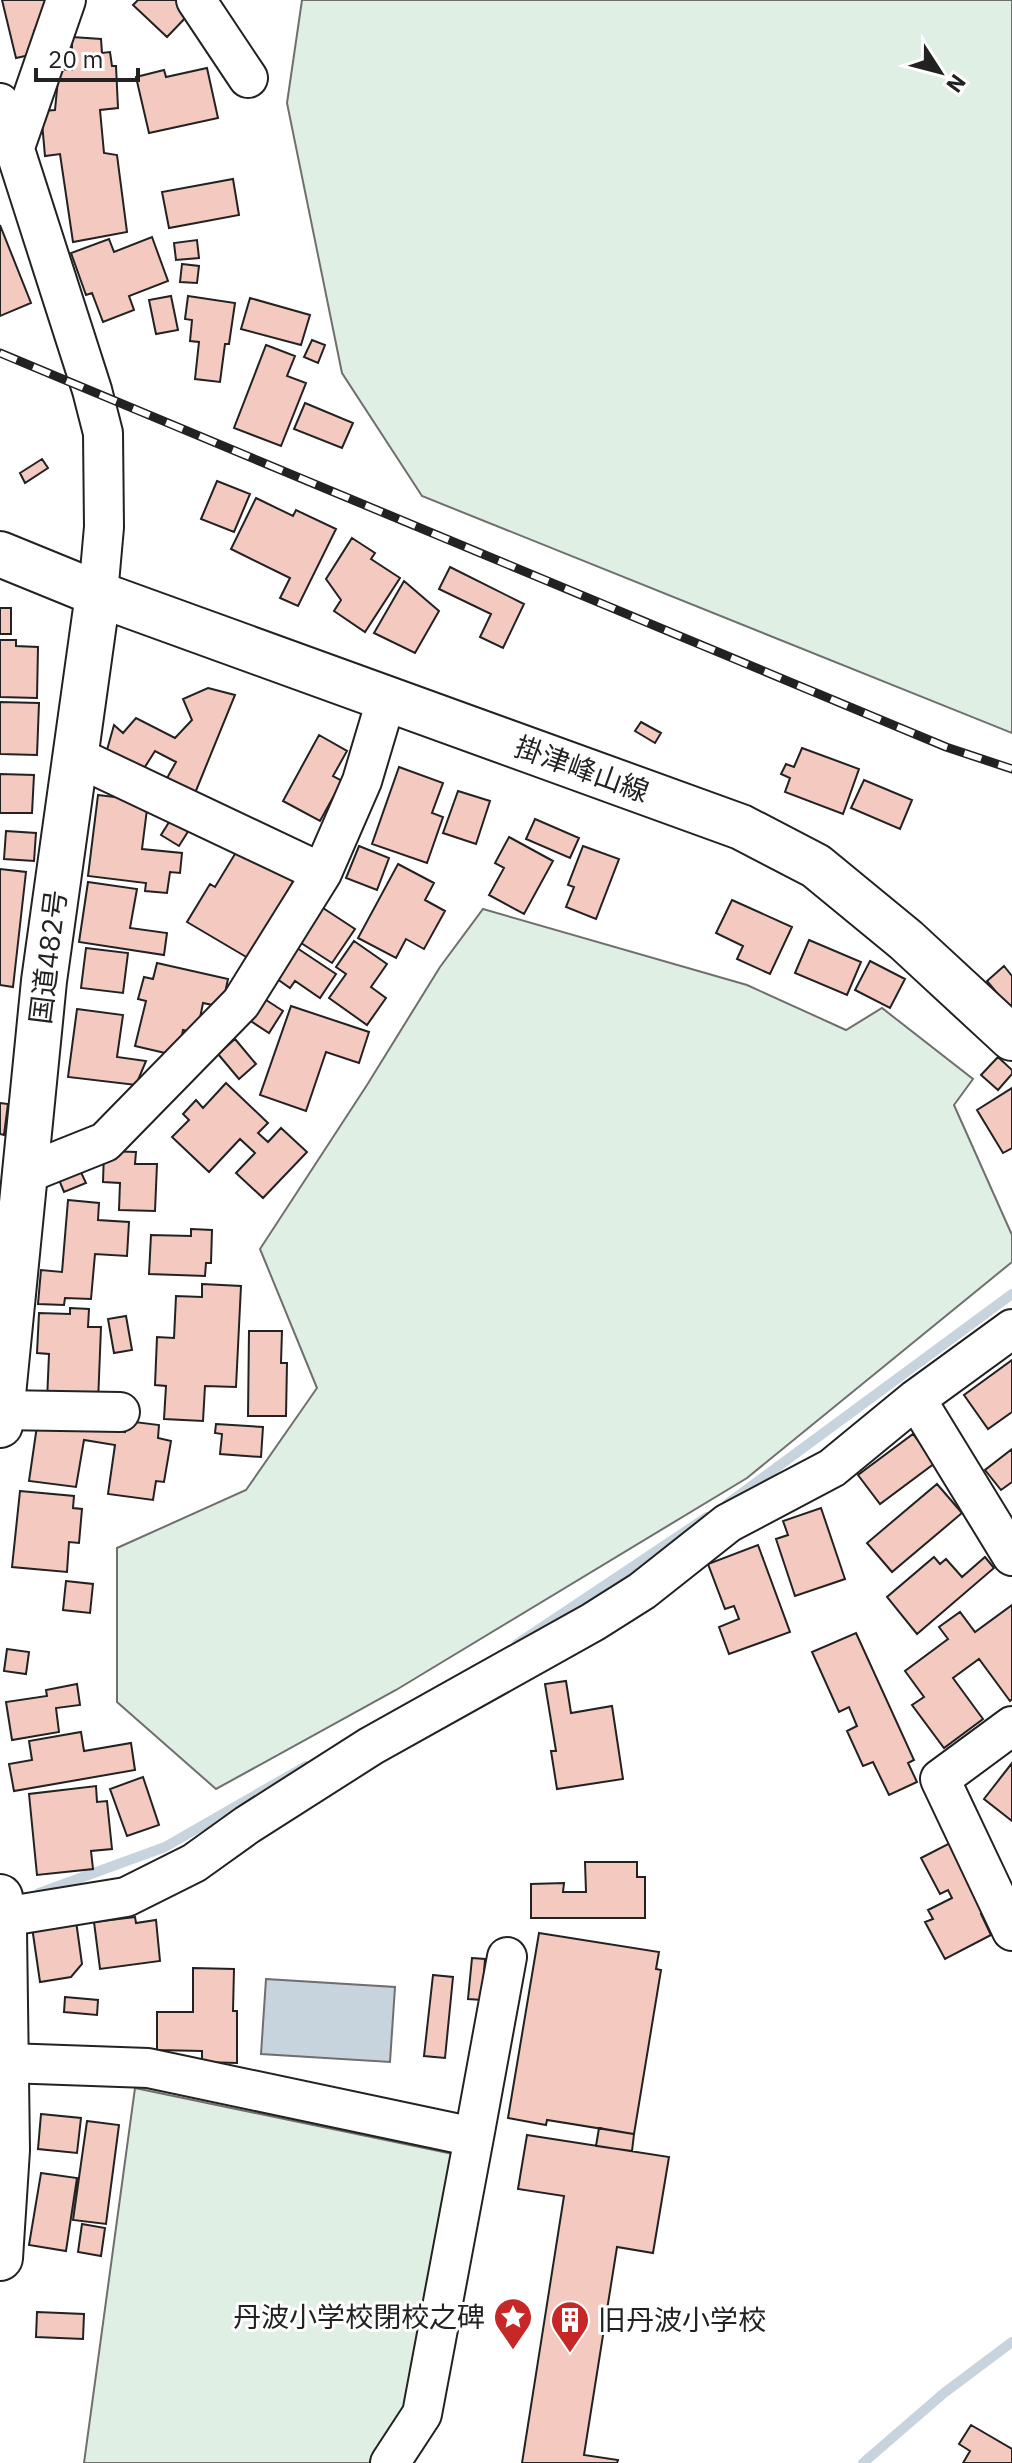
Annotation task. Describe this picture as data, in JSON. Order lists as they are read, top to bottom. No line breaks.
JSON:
{"streets":{"main road":["掛津峰山線","国道482号"]},"crossings":[["掛津峰山線","国道482号"]],"places":{"place":["丹波小学校閉校之碑"],"building":["旧丹波小学校"]},"scale_bar":"20 m","north":"bottom right"}
